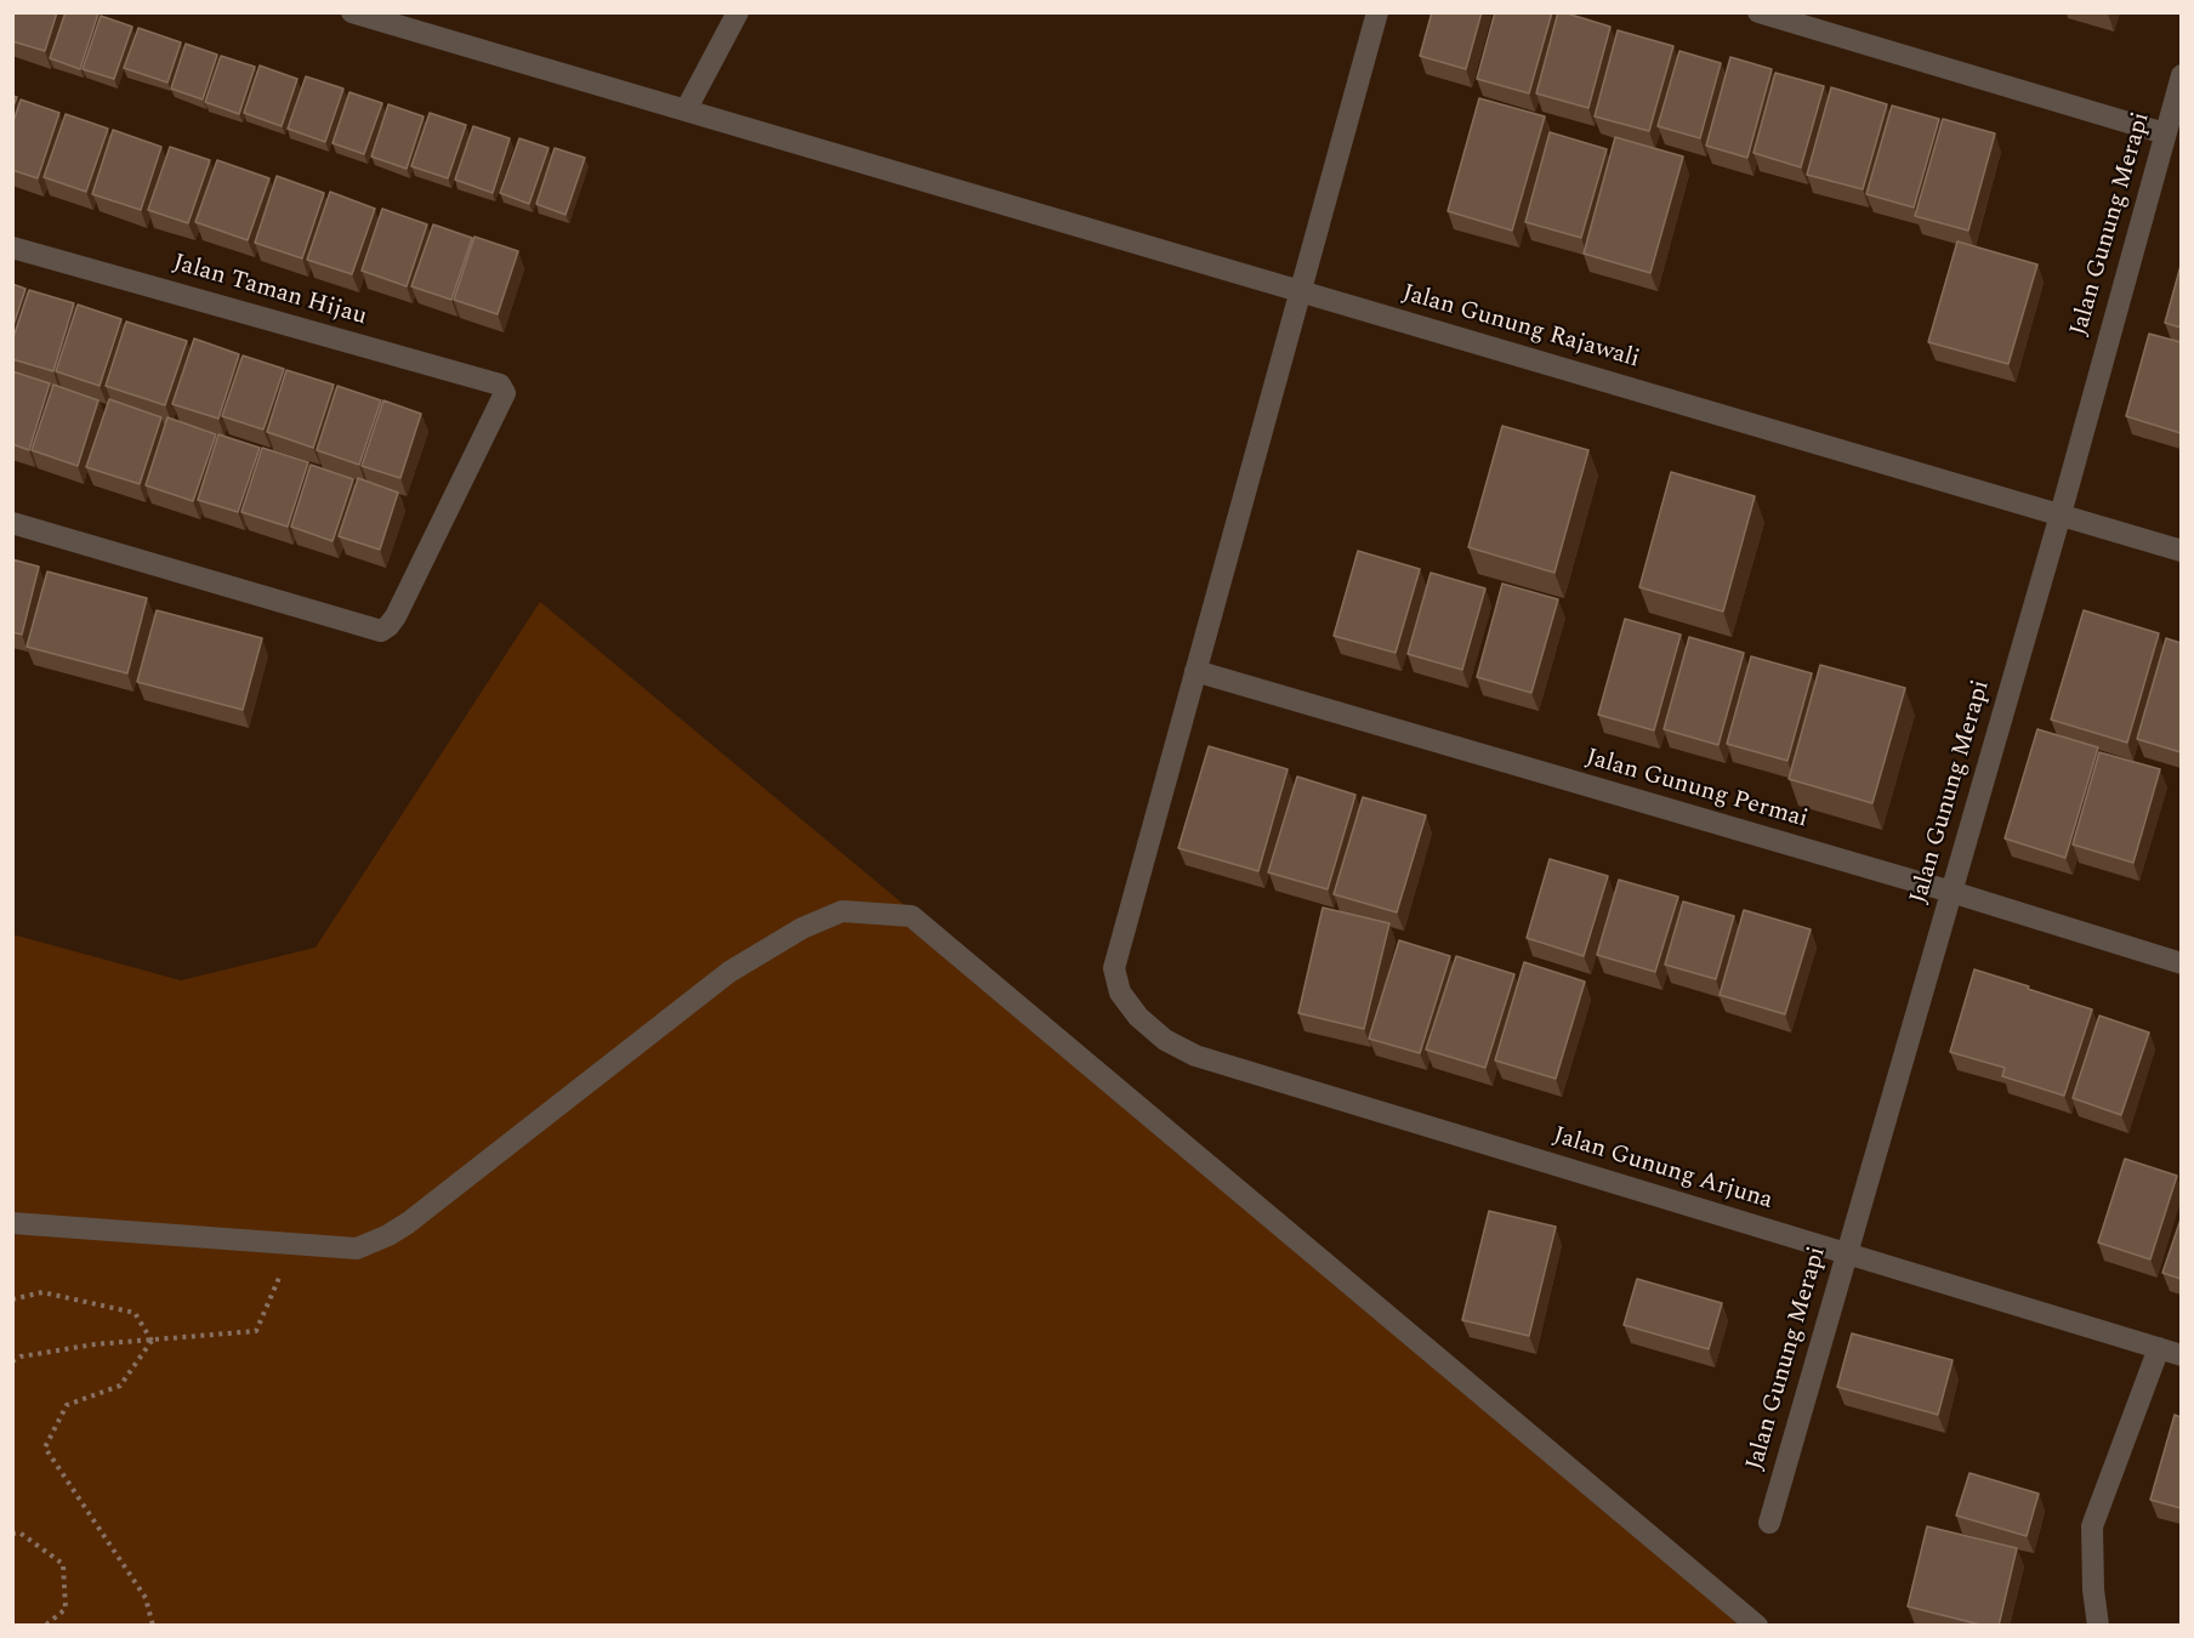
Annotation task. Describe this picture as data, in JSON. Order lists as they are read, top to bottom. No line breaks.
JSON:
{"streets":{"street":["Jalan Gunung Merapi","Jalan Taman Hijau","Jalan Gunung Rajawali","Jalan Gunung Permai","Jalan Gunung Arjuna"]},"crossings":[["Jalan Gunung Merapi","Jalan Gunung Rajawali"],["Jalan Gunung Merapi","Jalan Gunung Permai"],["Jalan Gunung Merapi","Jalan Gunung Arjuna"],["Jalan Gunung Rajawali","Jalan Gunung Arjuna"],["Jalan Gunung Permai","Jalan Gunung Arjuna"]]}
